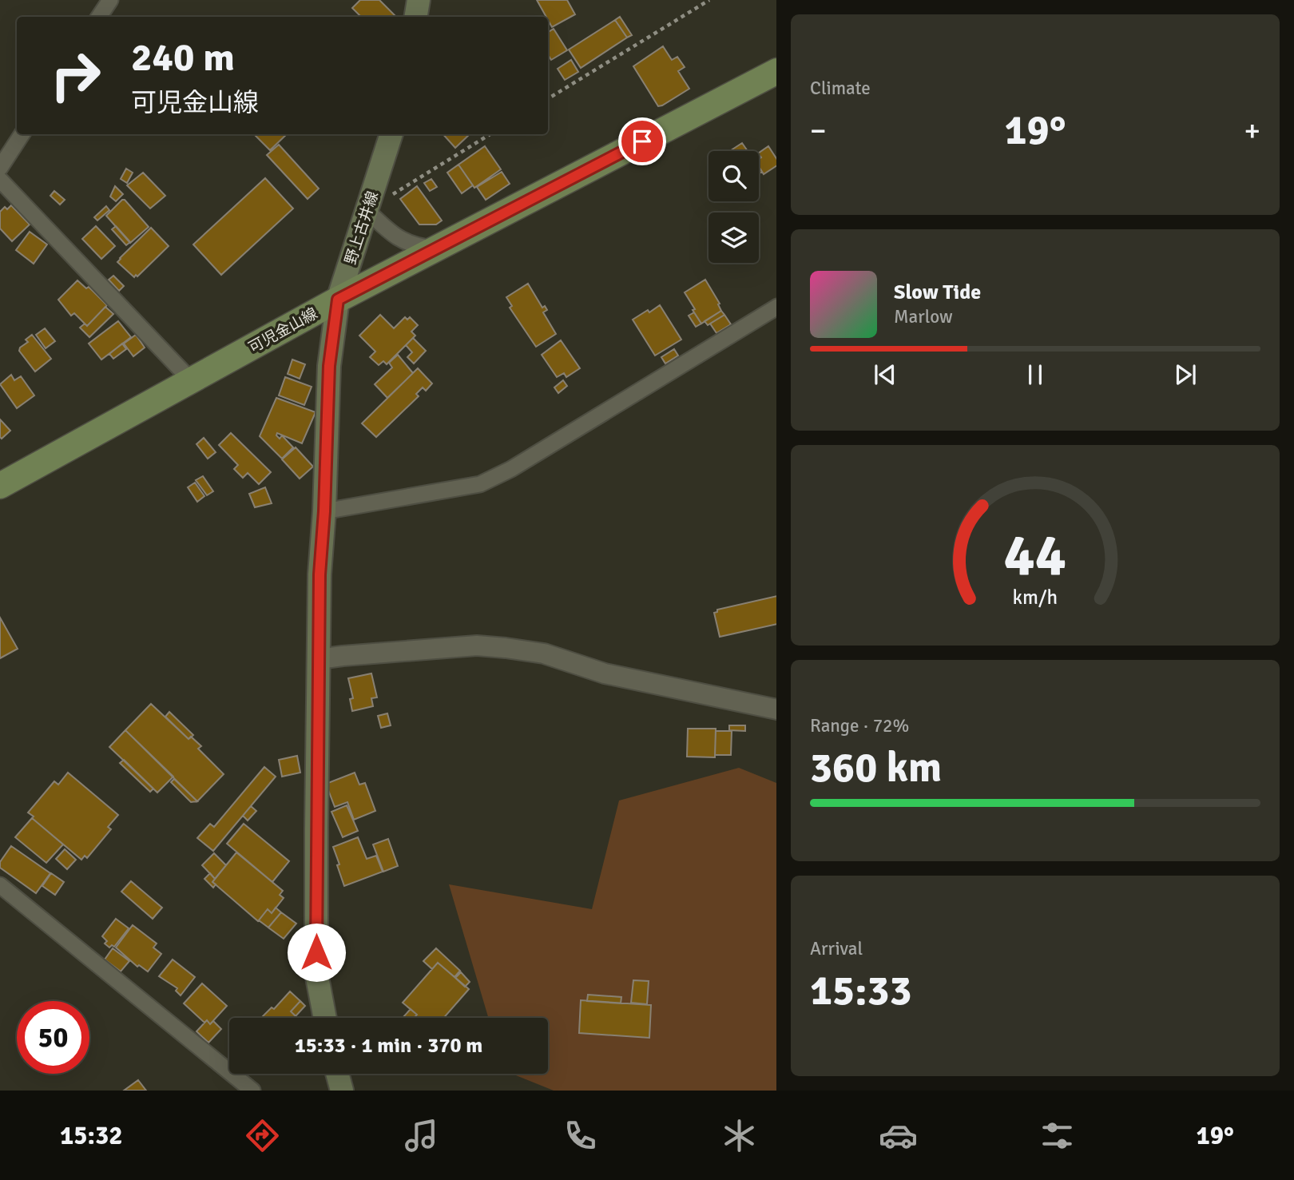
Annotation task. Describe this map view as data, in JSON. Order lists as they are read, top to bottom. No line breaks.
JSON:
{"streets":{"main road":["野上古井線","可児金山線"]},"crossings":[["野上古井線","可児金山線"]],"page":{"tile":["Climate",["Range · 72%","360 km"],["Arrival","15:33"]],"turn":["240 m","可児金山線"],"heat":["−","19°","+"],"song":["Slow Tide","Marlow"],"limit":"50","trip":"15:33 · 1 min · 370 m","tabs":["15:32","19°"],"gauge":["44","km/h"]}}
